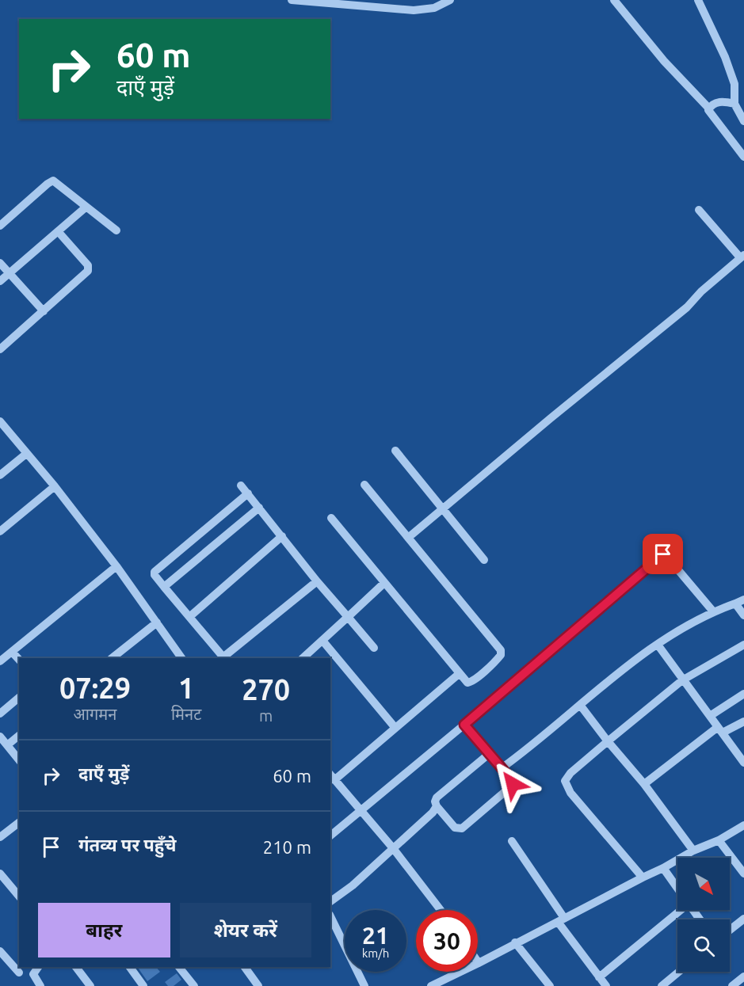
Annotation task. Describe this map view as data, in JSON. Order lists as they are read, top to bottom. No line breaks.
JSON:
{"north":"bottom right","page":{"turn":["60 m","दाएँ मुड़ें"],"eta":["07:29","आगमन","1","मिनट","270","m"],"list":[{"name":"दाएँ मुड़ें","value":"60 m"},{"name":"गंतव्य पर पहुँचे","value":"210 m"}],"buttons":["बाहर","शेयर करें"],"speed":"21 km/h","limit":"30"}}
